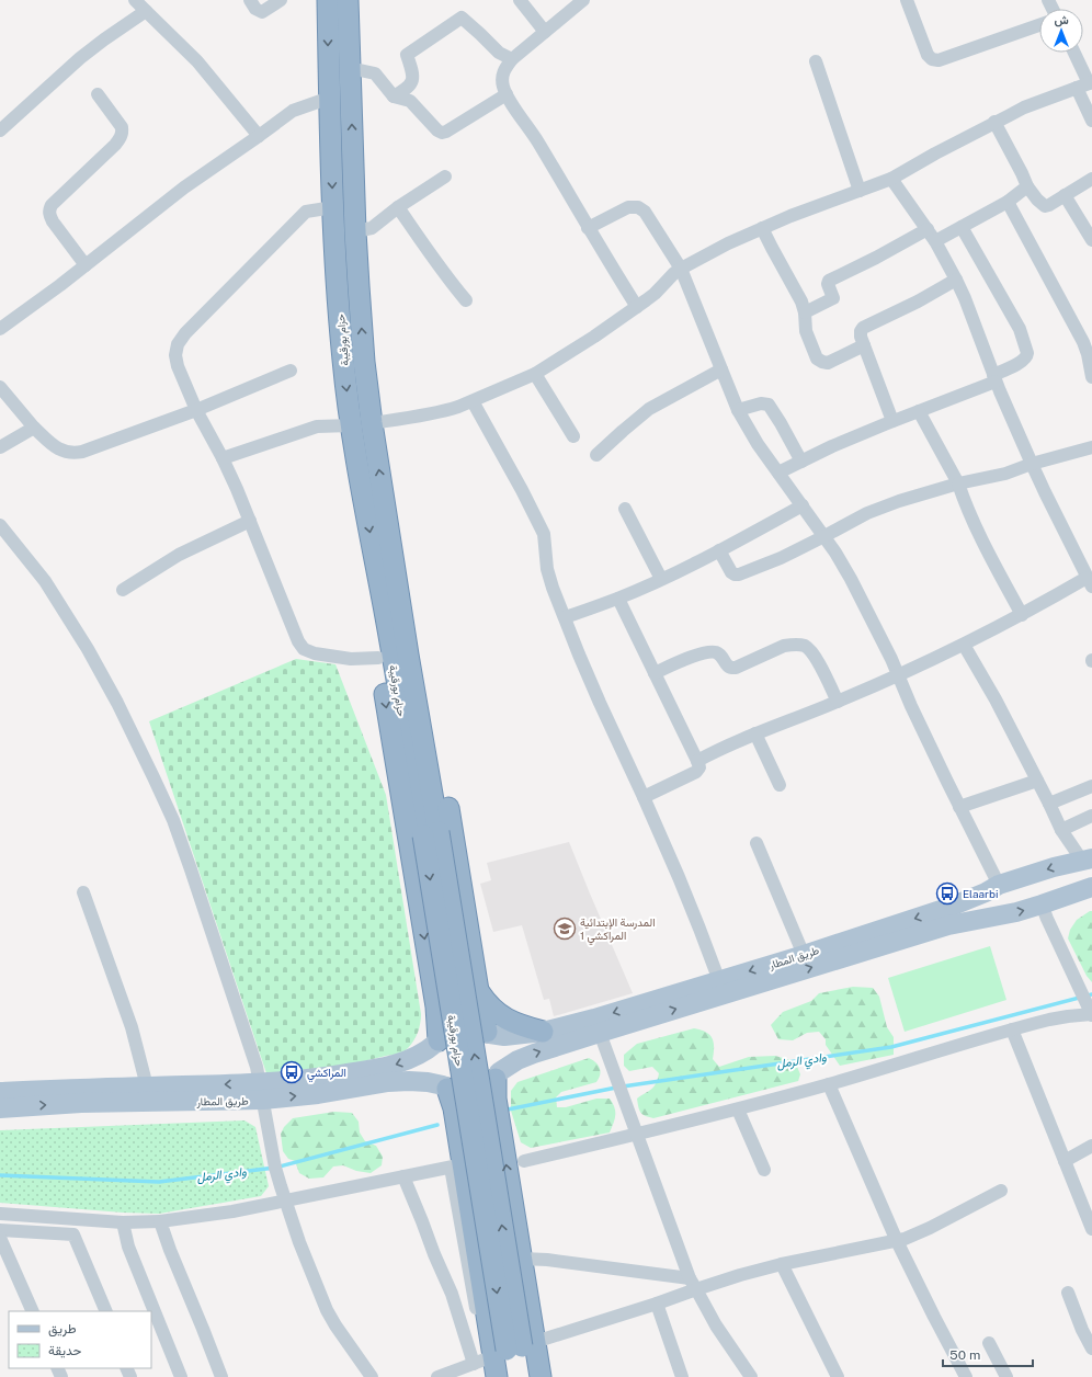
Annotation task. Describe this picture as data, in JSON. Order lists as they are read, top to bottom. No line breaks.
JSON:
{"streets":{"highway":["حزام بورقيبة"],"main road":["طريق المطار"]},"water":["وادي الرمل"],"places":{"bus stop":["Elaarbi","المراكشي"],"school or university":["المدرسة الإبتدائية المراكشي 1"]},"legend":["طريق","حديقة"],"scale_bar":"50 m","north":"top"}
